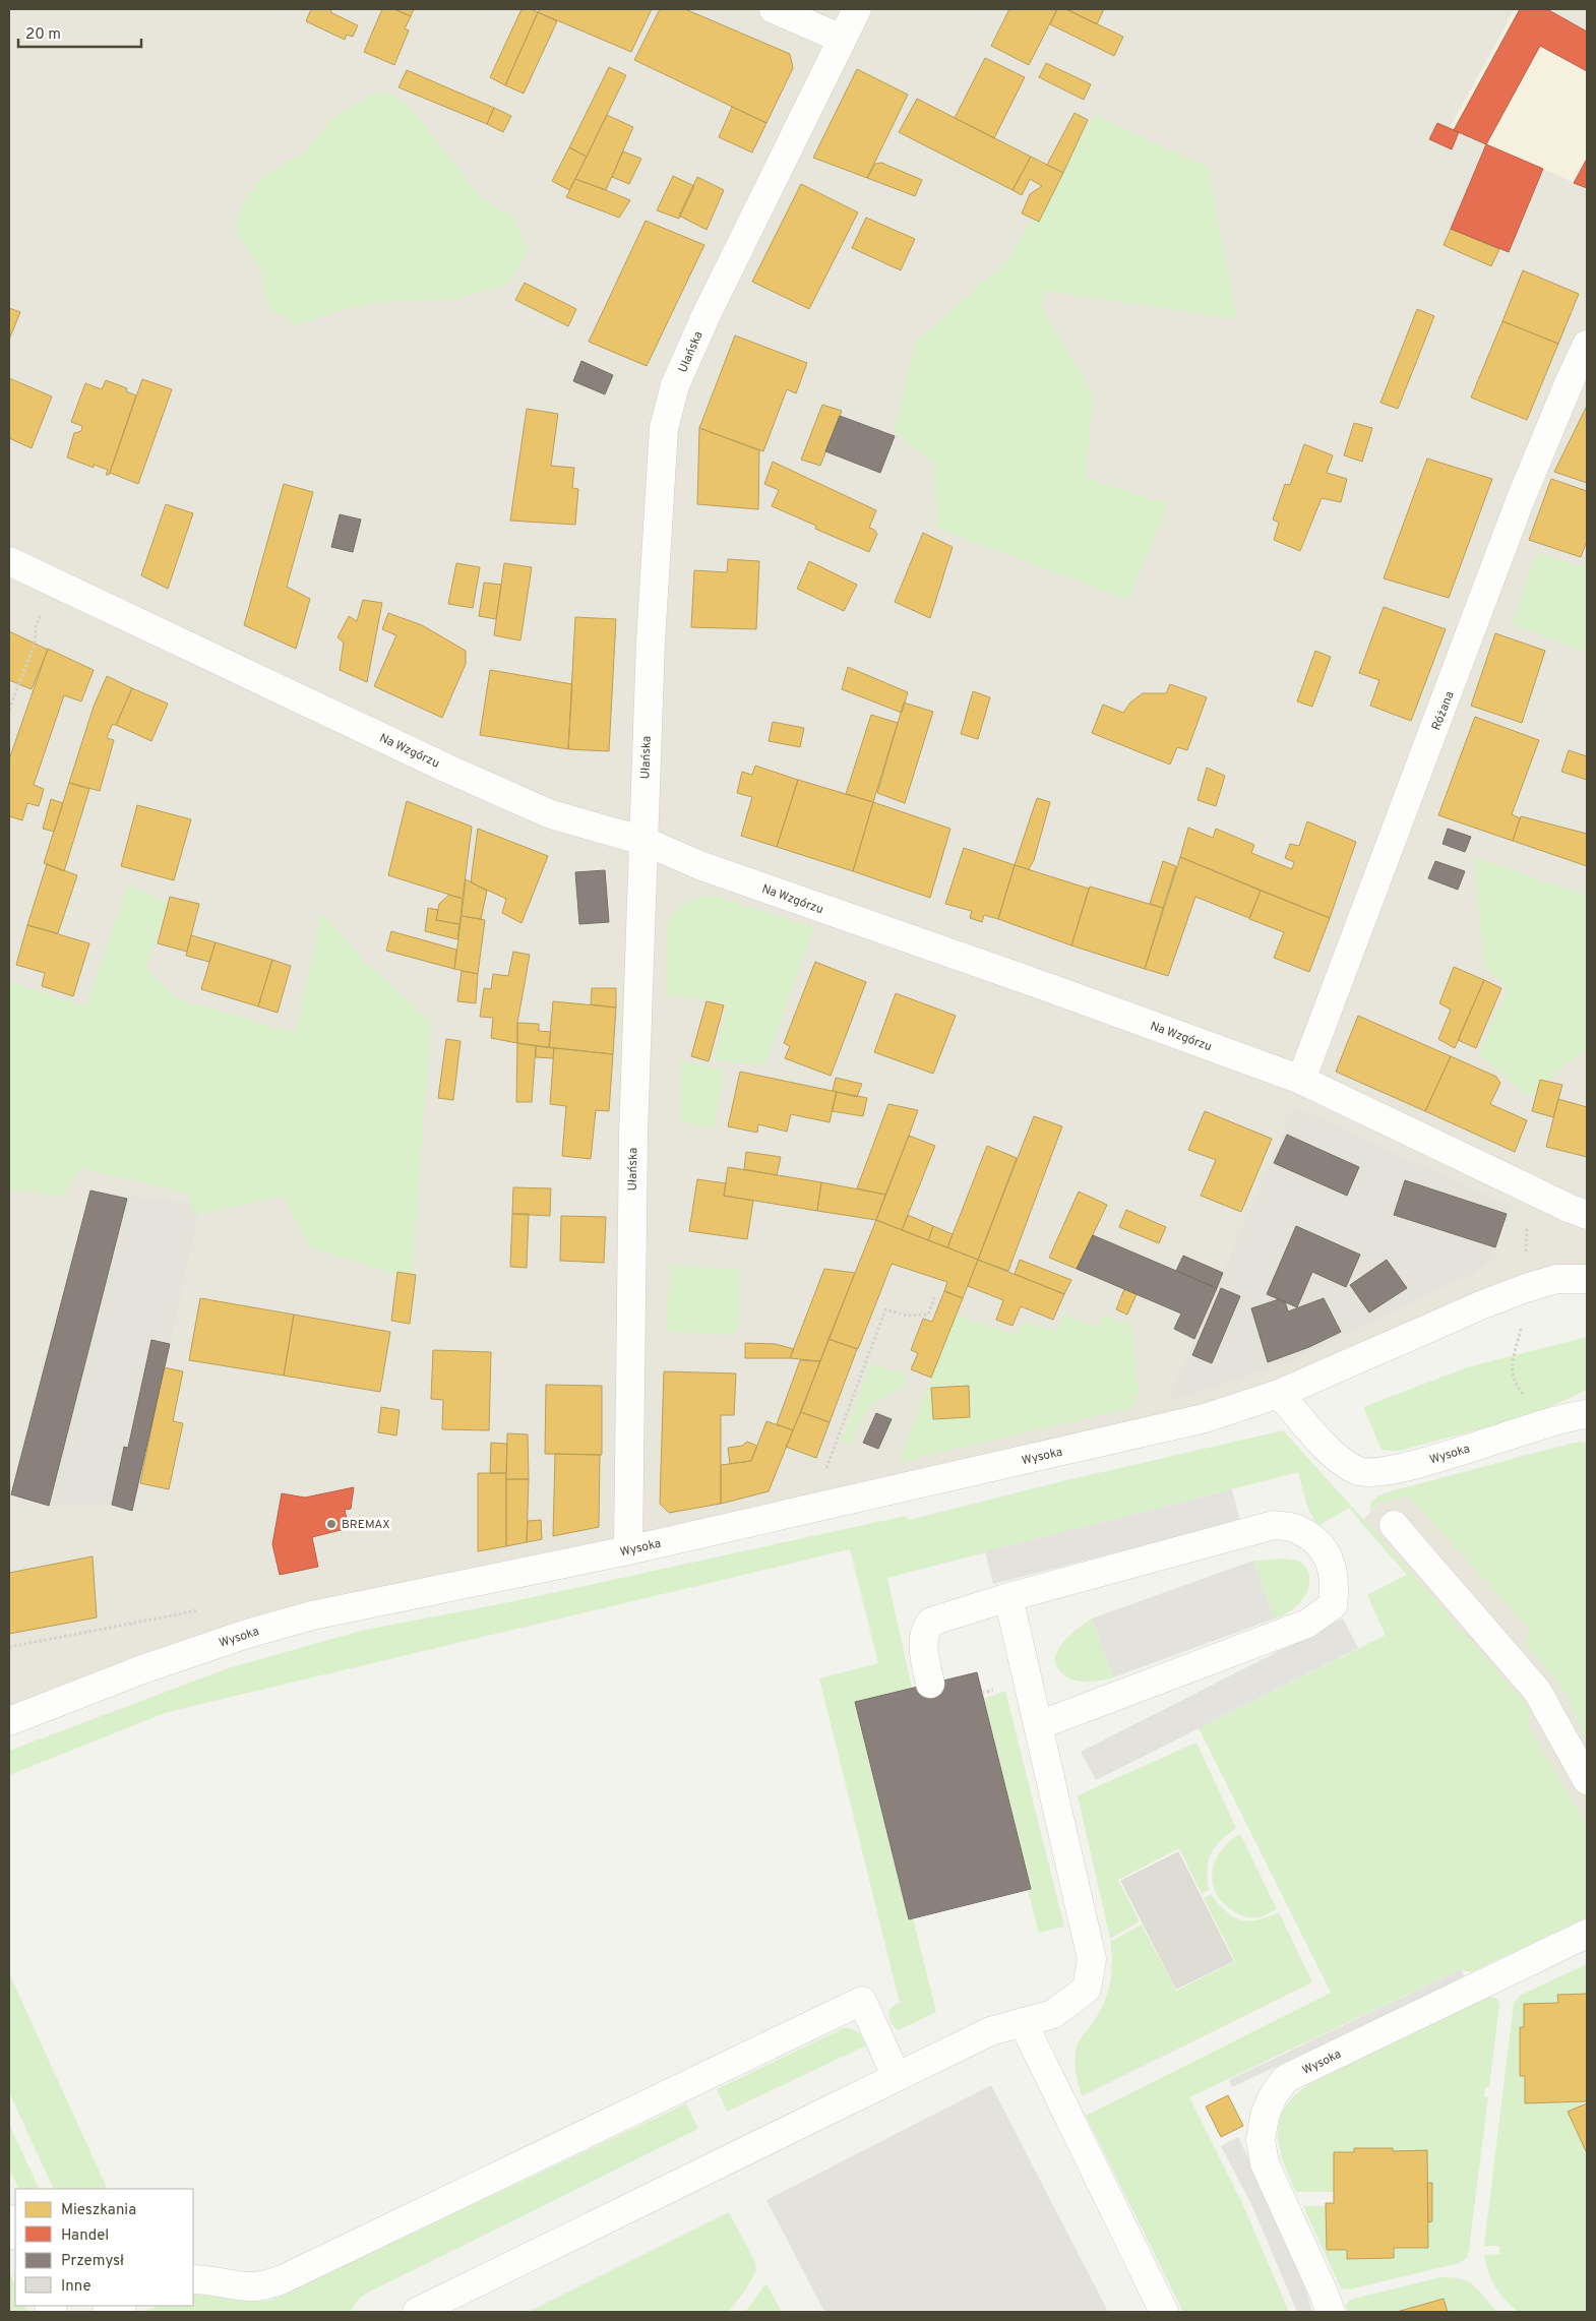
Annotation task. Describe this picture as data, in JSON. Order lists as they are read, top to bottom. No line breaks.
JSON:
{"streets":{"street":["Ułańska","Różana","Na Wzgórzu","Wysoka"]},"crossings":[["Ułańska","Na Wzgórzu"],["Ułańska","Wysoka"],["Różana","Na Wzgórzu"]],"places":["BREMAX"],"legend":["Mieszkania","Handel","Przemysł","Inne"],"scale_bar":"20 m"}
